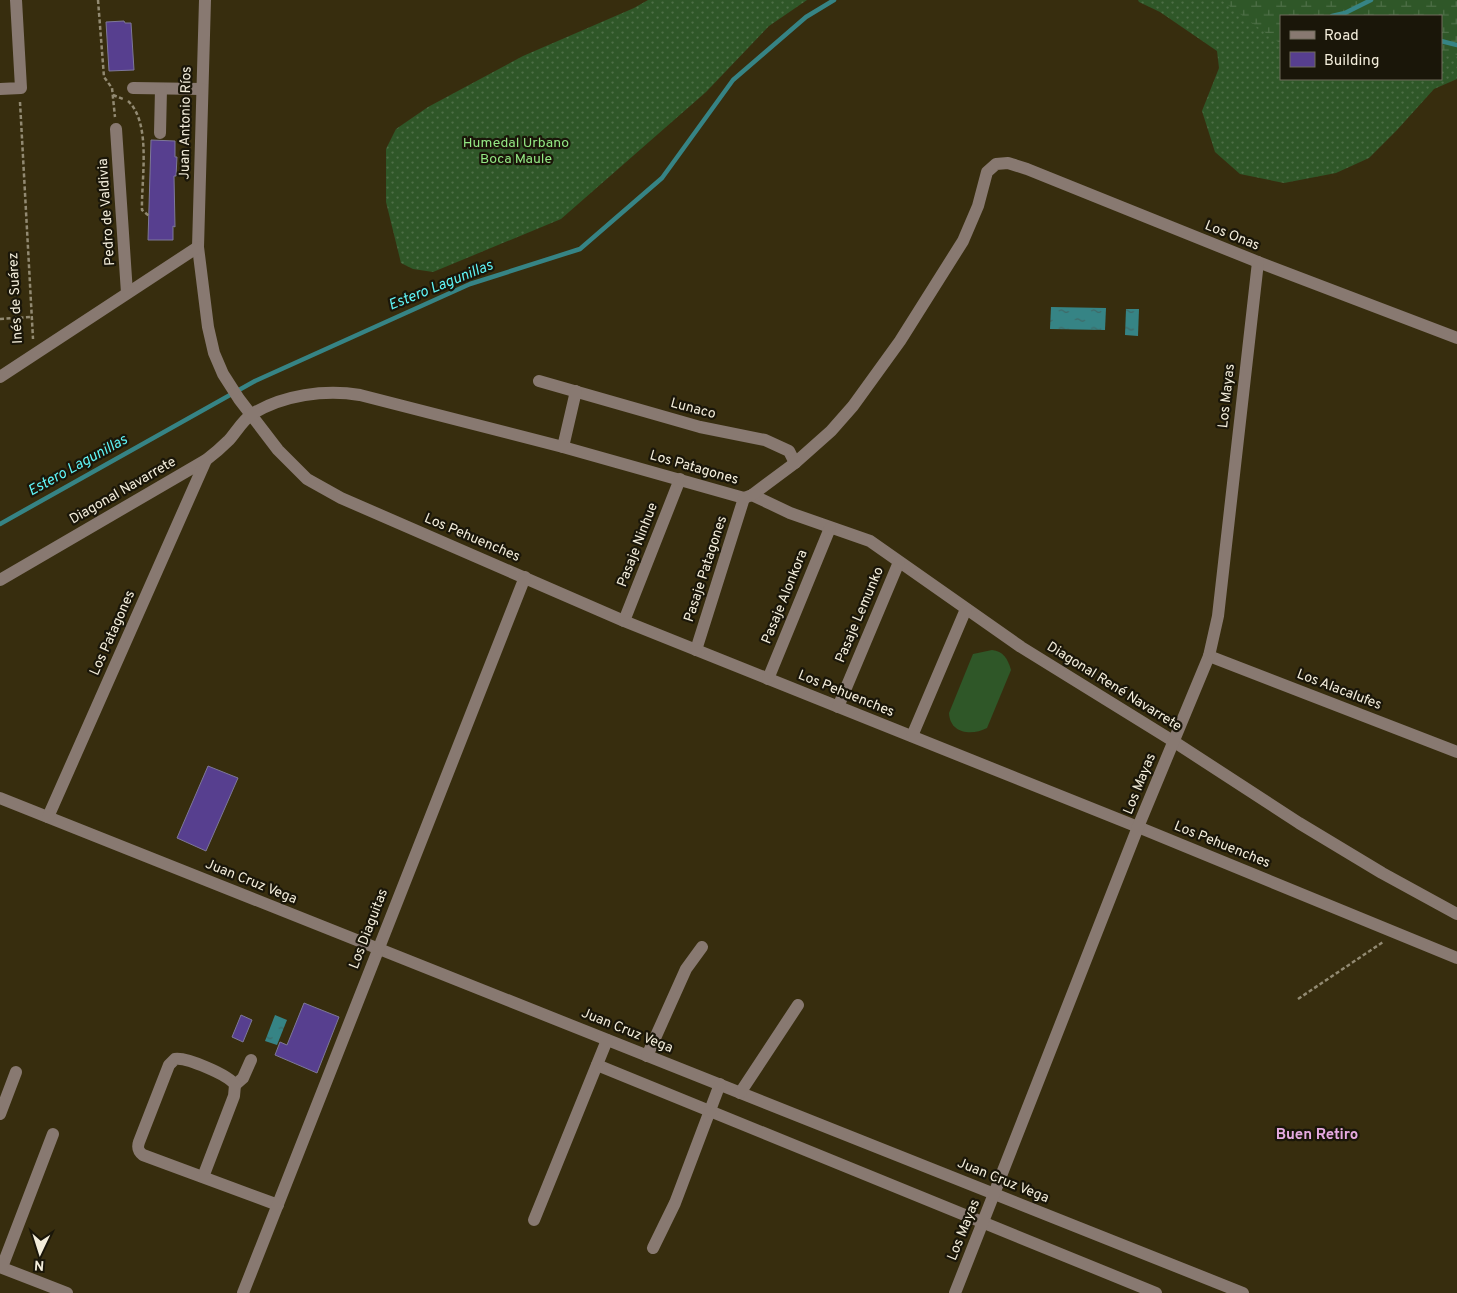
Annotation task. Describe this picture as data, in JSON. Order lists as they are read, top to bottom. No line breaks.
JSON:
{"streets":{"street":["Juan Antonio Ríos","Pedro de Valdivia","Los Onas","Los Mayas","Lunaco","Los Patagones","Diagonal Navarrete","Los Pehuenches","Pasaje Ninhue","Pasaje Patagones","Pasaje Alonkora","Pasaje Lemunko","Diagonal René Navarrete","Los Alacalufes","Juan Cruz Vega","Los Diaguitas"],"path":["Inés de Suárez"]},"crossings":[["Juan Antonio Ríos","Los Patagones"],["Juan Antonio Ríos","Diagonal Navarrete"],["Juan Antonio Ríos","Los Pehuenches"],["Los Onas","Los Mayas"],["Los Onas","Los Patagones"],["Los Mayas","Los Pehuenches"],["Los Mayas","Diagonal René Navarrete"],["Los Mayas","Los Alacalufes"],["Los Mayas","Juan Cruz Vega"],["Lunaco","Los Patagones"],["Los Patagones","Diagonal Navarrete"],["Los Patagones","Los Pehuenches"],["Los Patagones","Pasaje Ninhue"],["Los Patagones","Pasaje Patagones"],["Los Patagones","Diagonal René Navarrete"],["Los Patagones","Juan Cruz Vega"],["Diagonal Navarrete","Los Pehuenches"],["Los Pehuenches","Pasaje Ninhue"],["Los Pehuenches","Pasaje Patagones"],["Los Pehuenches","Pasaje Alonkora"],["Los Pehuenches","Pasaje Lemunko"],["Los Pehuenches","Los Diaguitas"],["Pasaje Patagones","Diagonal René Navarrete"],["Pasaje Alonkora","Diagonal René Navarrete"],["Pasaje Lemunko","Diagonal René Navarrete"],["Juan Cruz Vega","Los Diaguitas"]],"districts":["Buen Retiro"],"water":["Estero Lagunillas"],"parks":["Humedal Urbano Boca Maule"],"legend":["Road","Building"],"north":"bottom"}
